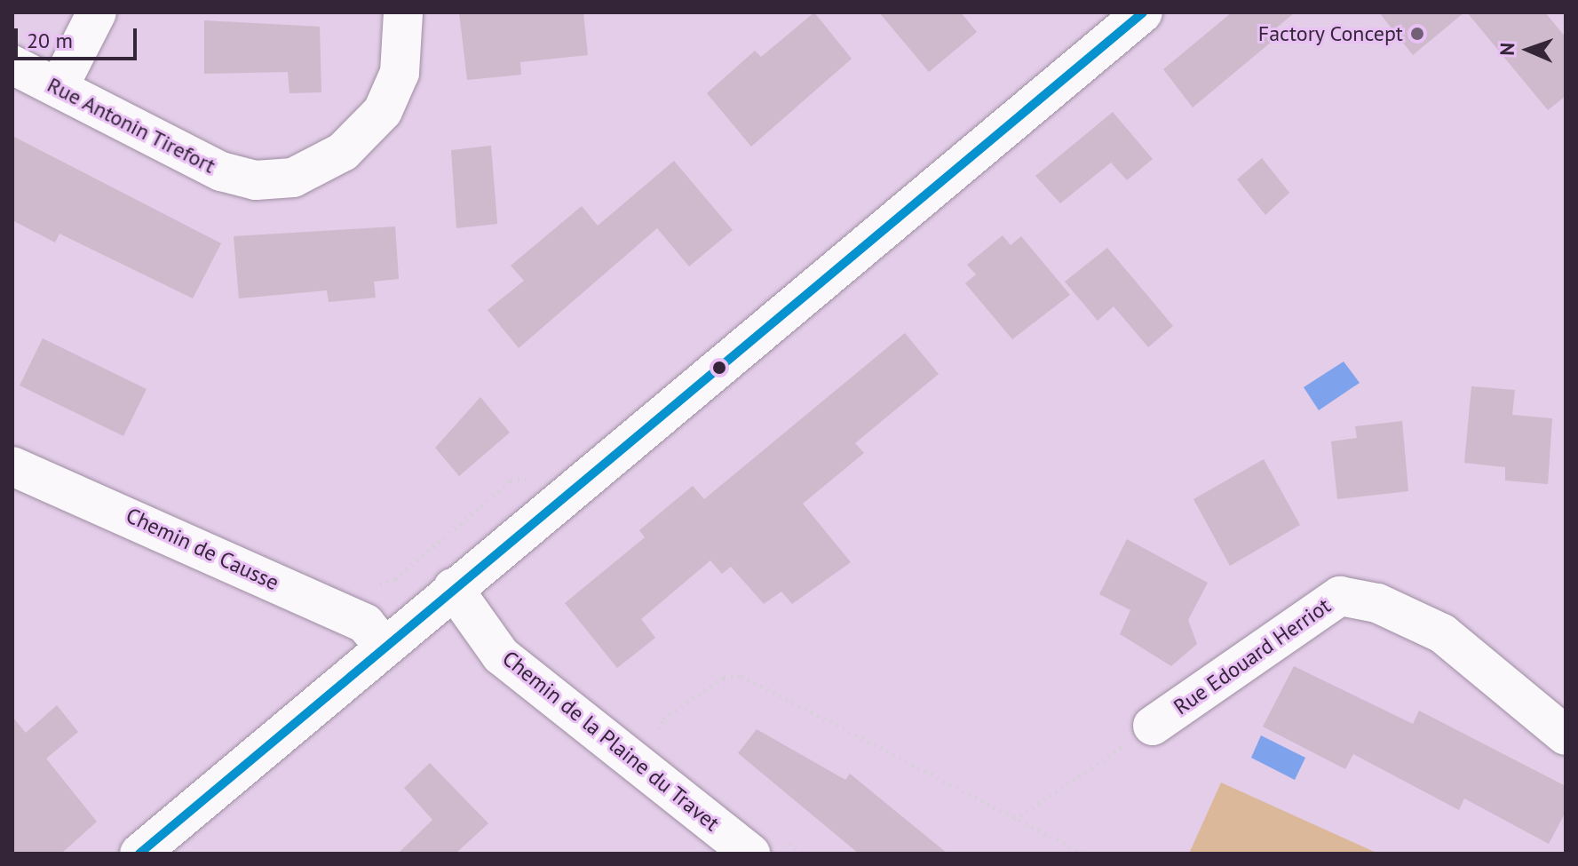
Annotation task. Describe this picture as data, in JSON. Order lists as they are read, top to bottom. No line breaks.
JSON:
{"streets":{"street":["Rue Antonin Tirefort","Chemin de Causse","Rue Edouard Herriot","Chemin de la Plaine du Travet"]},"places":["Factory Concept"],"scale_bar":"20 m","north":"left"}
